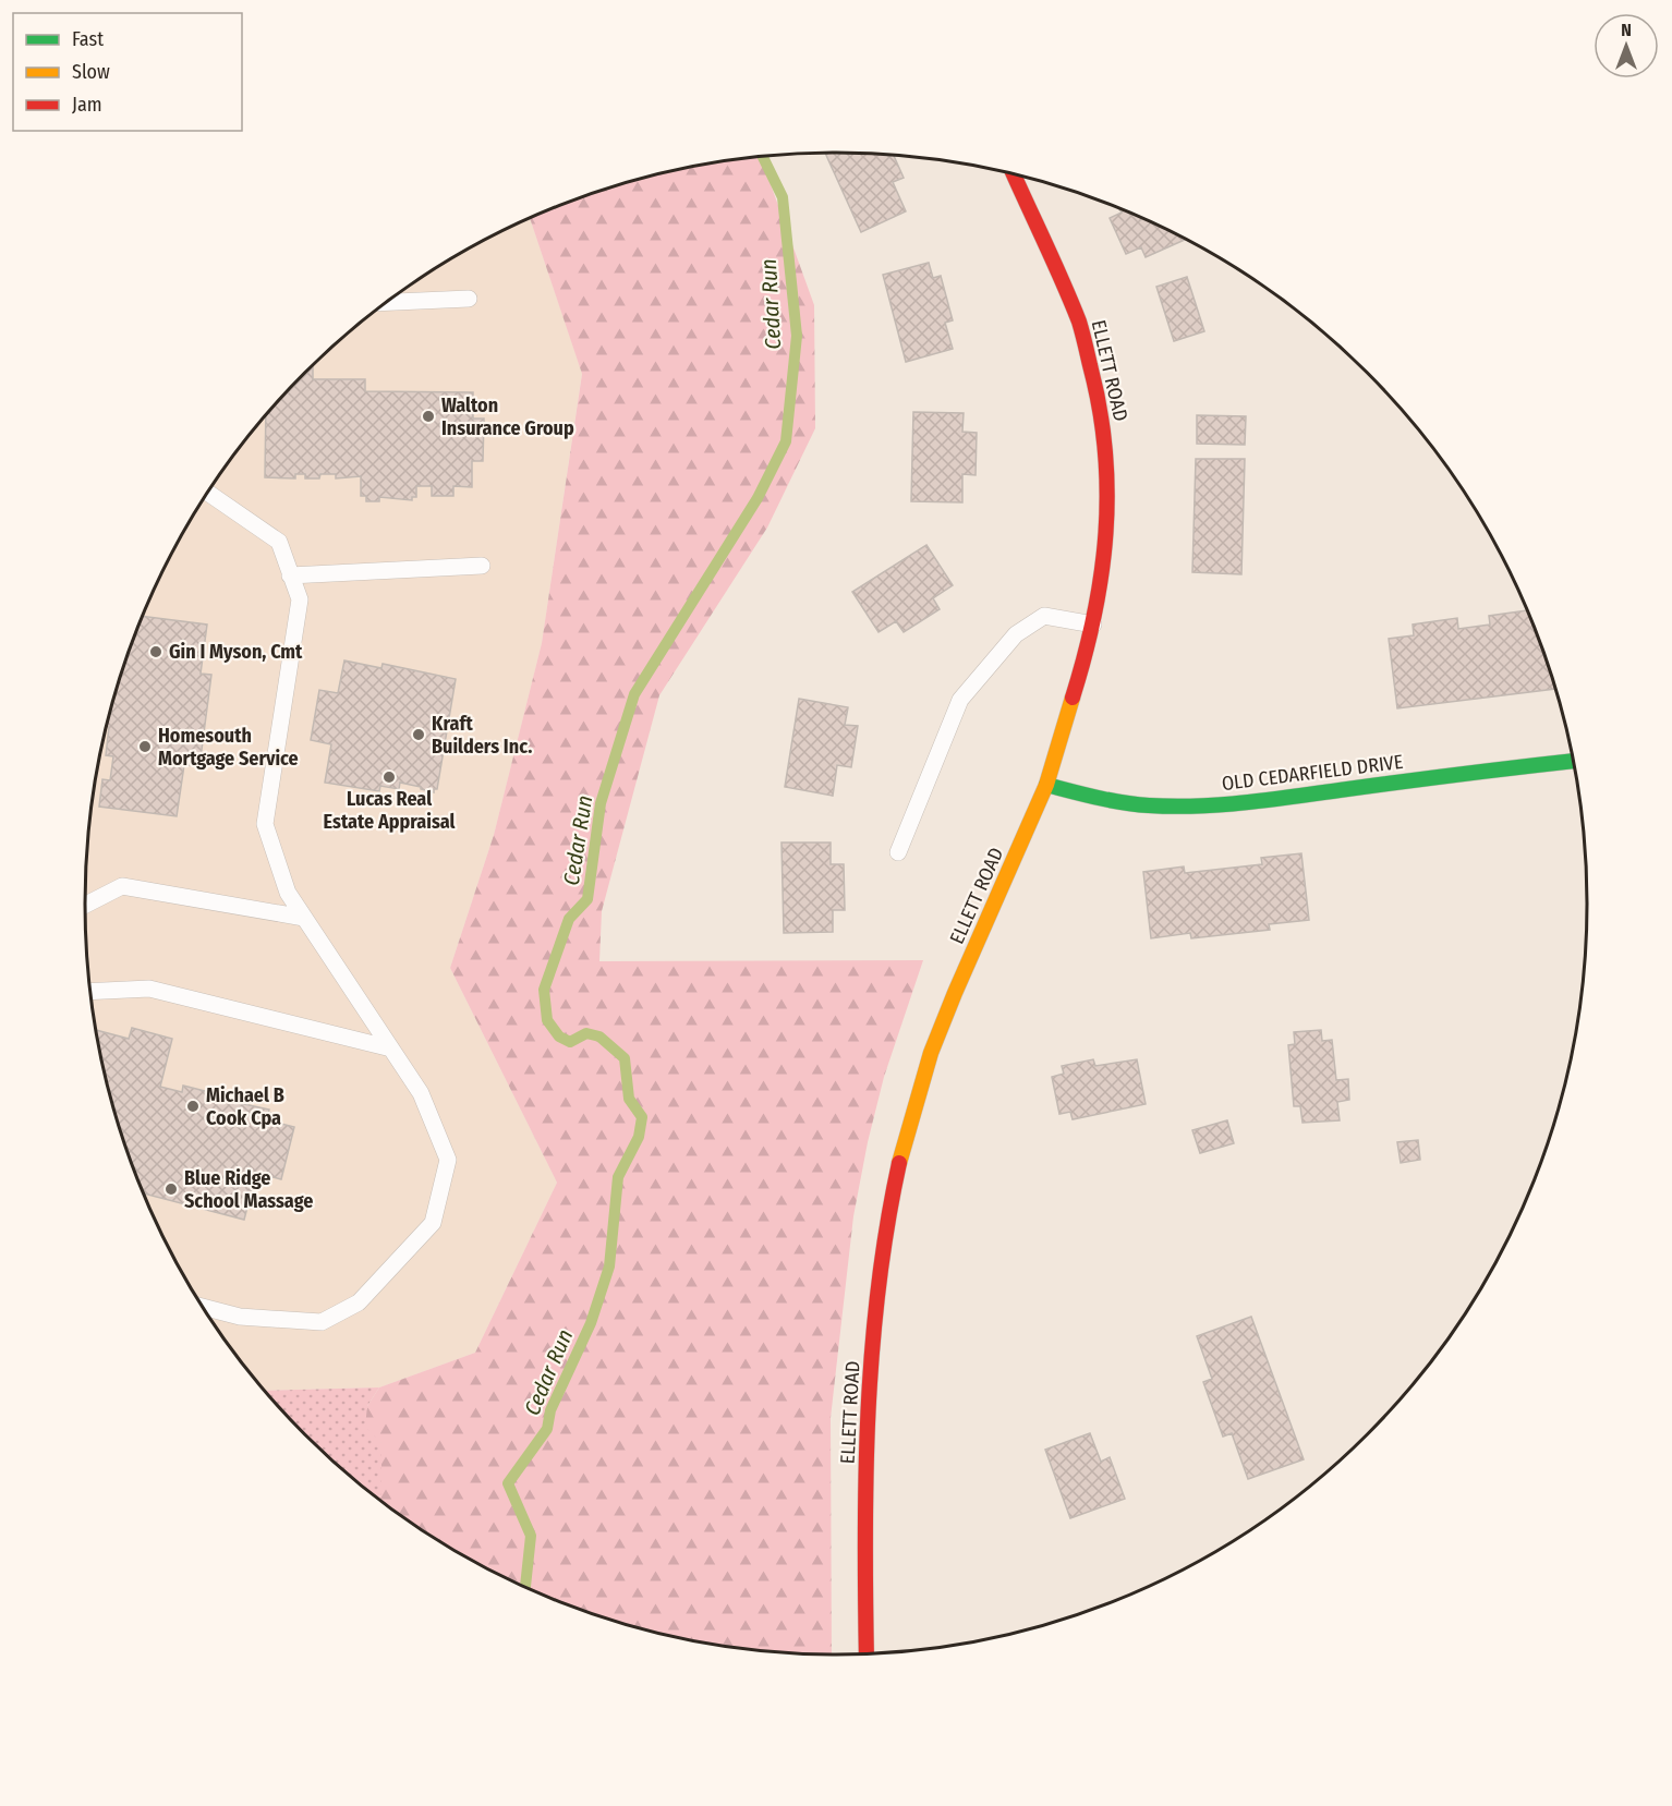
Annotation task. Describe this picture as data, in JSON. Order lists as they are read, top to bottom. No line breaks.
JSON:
{"streets":{"street":["ELLETT ROAD","OLD CEDARFIELD DRIVE"]},"crossings":[["ELLETT ROAD","OLD CEDARFIELD DRIVE"]],"water":["Cedar Run"],"places":["Walton Insurance Group","Gin I Myson, Cmt","Kraft Builders Inc.","Homesouth Mortgage Service","Lucas Real Estate Appraisal","Michael B Cook Cpa","Blue Ridge School Massage"],"legend":["Fast","Slow","Jam"],"north":"top"}
